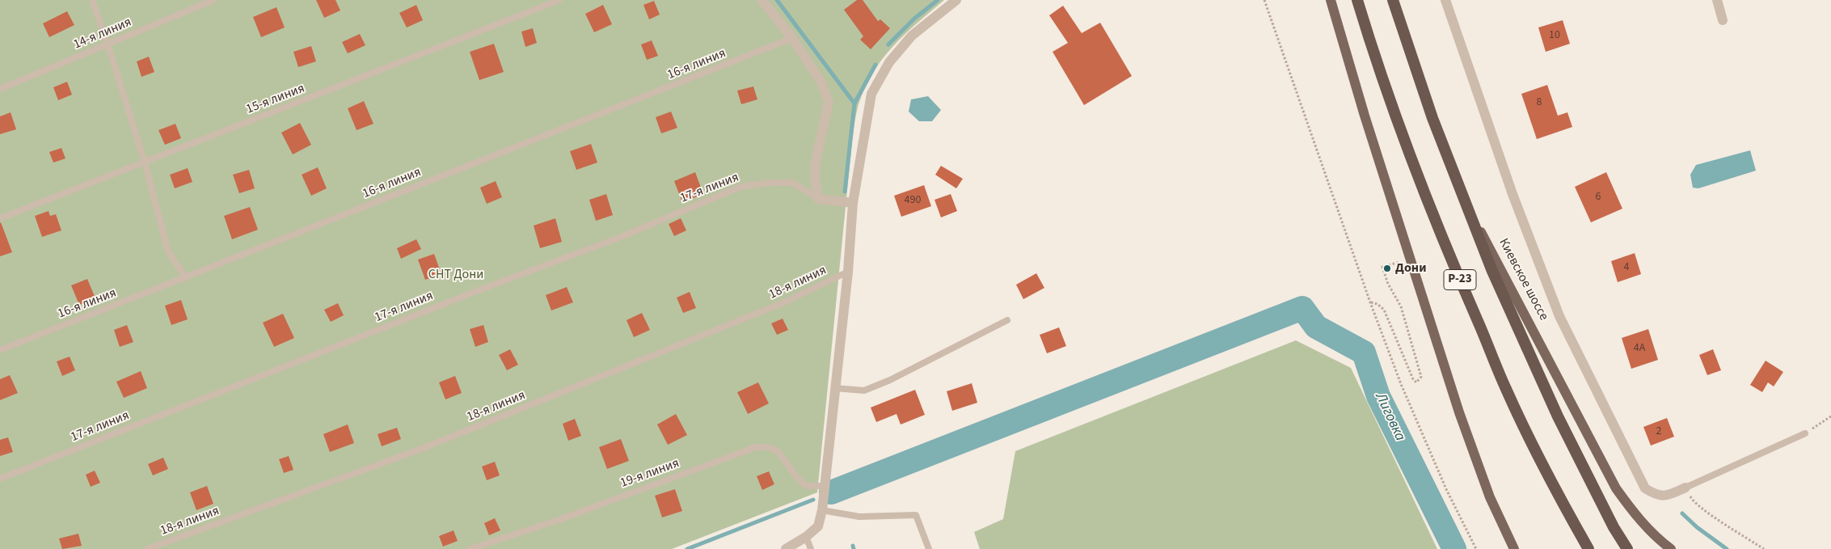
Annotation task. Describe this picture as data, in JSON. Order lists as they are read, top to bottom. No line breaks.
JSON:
{"streets":{"highway":["Р-23","Киевское шоссе"],"lane":["14-я линия","16-я линия","15-я линия","17-я линия","18-я линия","19-я линия"]},"crossings":[["Р-23","Киевское шоссе"]],"water":["Лиговка"],"parks":["СНТ Дони"],"places":["Дони"],"house_numbers":["10","8","6","490","4","4А","2"]}
